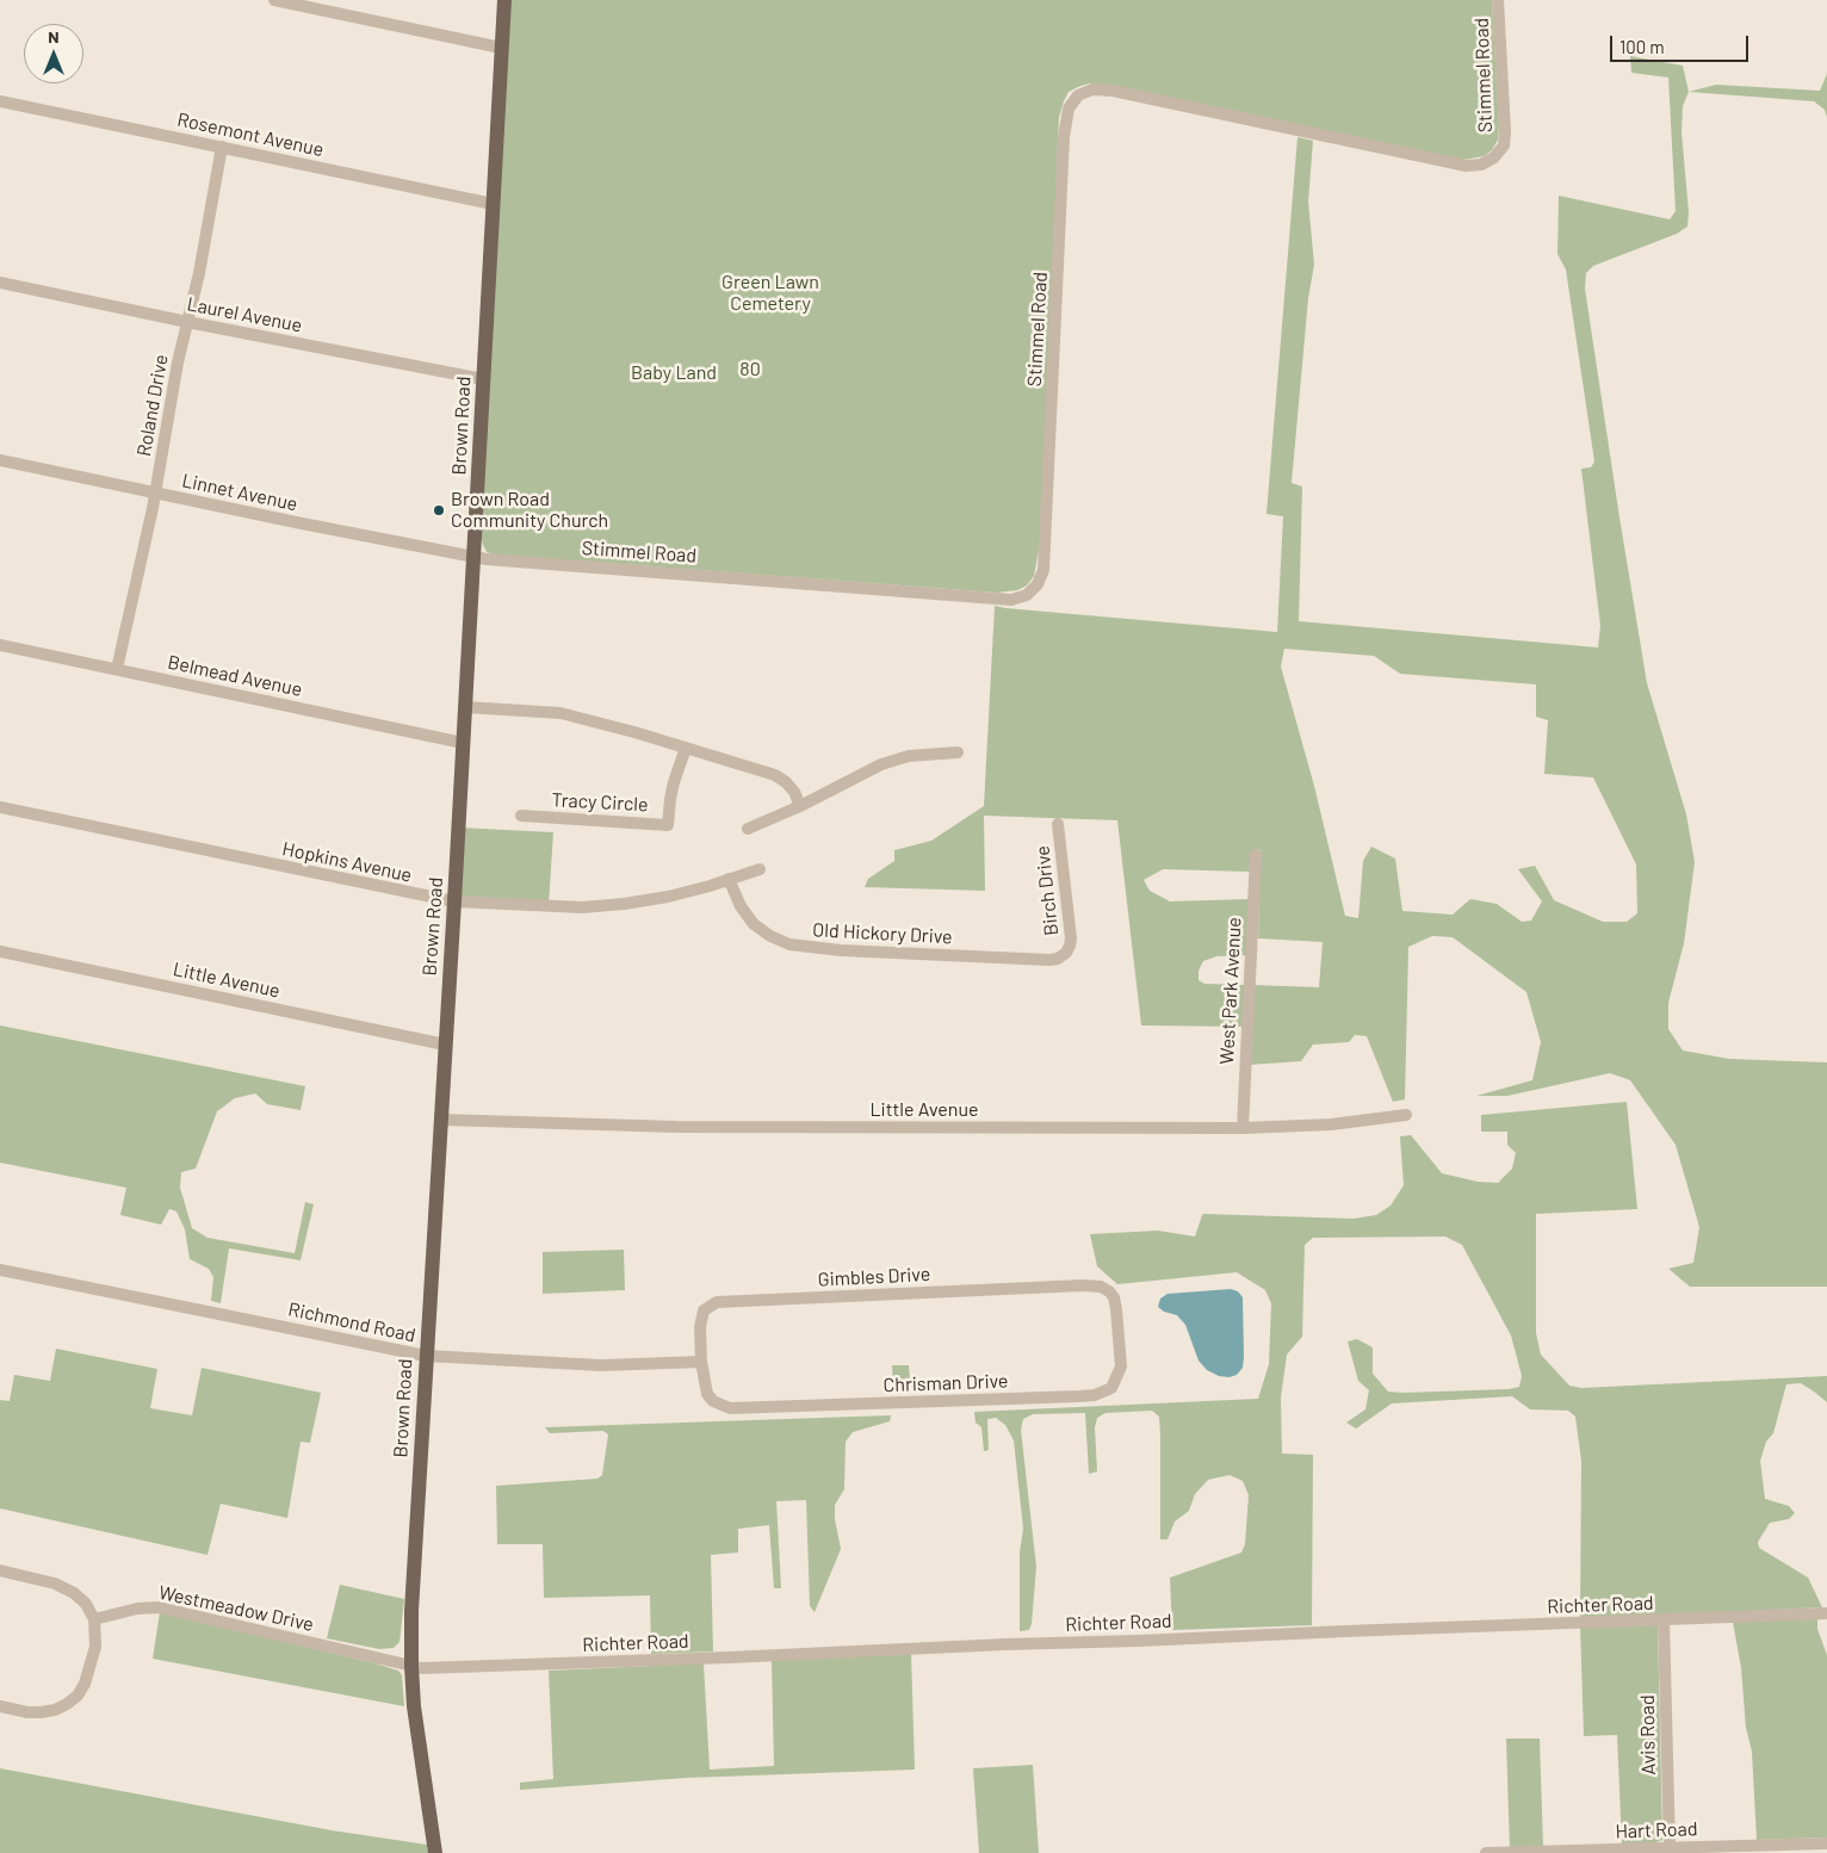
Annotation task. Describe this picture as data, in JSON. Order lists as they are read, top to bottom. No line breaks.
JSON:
{"streets":{"main road":["Brown Road"],"street":["Stimmel Road","Rosemont Avenue","Laurel Avenue","Roland Drive","Linnet Avenue","Belmead Avenue","Tracy Circle","Hopkins Avenue","Birch Drive","Old Hickory Drive","Little Avenue","West Park Avenue","Gimbles Drive","Richmond Road","Chrisman Drive","Richter Road","Westmeadow Drive","Avis Road","Hart Road"]},"crossings":[["Stimmel Road","Brown Road"],["Stimmel Road","Linnet Avenue"],["Rosemont Avenue","Roland Drive"],["Rosemont Avenue","Brown Road"],["Laurel Avenue","Roland Drive"],["Laurel Avenue","Brown Road"],["Roland Drive","Linnet Avenue"],["Roland Drive","Belmead Avenue"],["Brown Road","Linnet Avenue"],["Brown Road","Belmead Avenue"],["Brown Road","Hopkins Avenue"],["Brown Road","Little Avenue"],["Brown Road","Richmond Road"],["Brown Road","Richter Road"],["Brown Road","Westmeadow Drive"],["Hopkins Avenue","Old Hickory Drive"],["Birch Drive","Old Hickory Drive"],["Little Avenue","West Park Avenue"],["Gimbles Drive","Richmond Road"],["Gimbles Drive","Chrisman Drive"],["Richmond Road","Chrisman Drive"],["Richter Road","Westmeadow Drive"],["Richter Road","Avis Road"],["Avis Road","Hart Road"]],"parks":["Green Lawn Cemetery","80","Baby Land"],"places":["Brown Road Community Church"],"scale_bar":"100 m","north":"top"}
